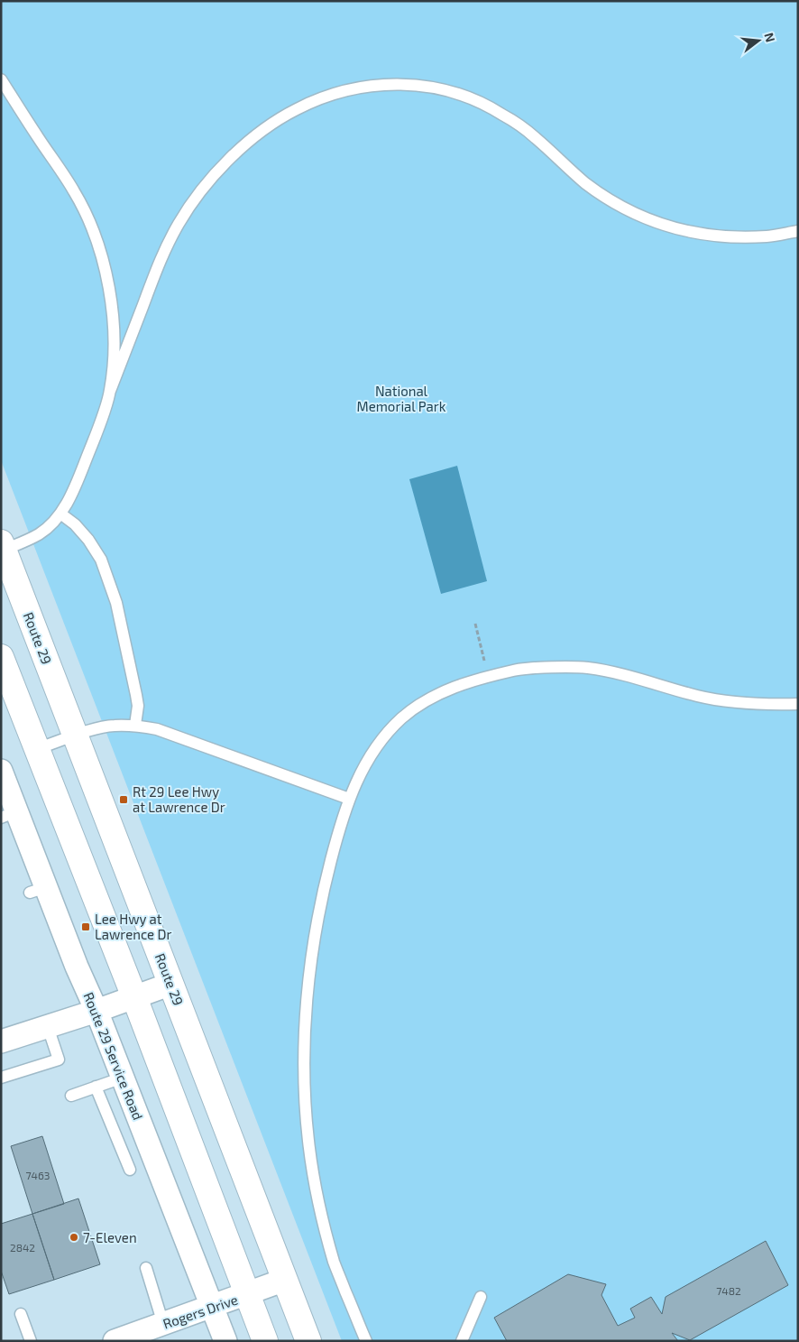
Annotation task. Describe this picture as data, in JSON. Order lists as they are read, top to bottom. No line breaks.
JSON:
{"streets":{"main road":["Route 29"],"street":["Route 29 Service Road","Rogers Drive"]},"crossings":[["Route 29","Rogers Drive"],["Route 29 Service Road","Rogers Drive"]],"parks":["National Memorial Park"],"places":{"transit":["Rt 29 Lee Hwy at Lawrence Dr","Lee Hwy at Lawrence Dr"],"other":["7-Eleven"]},"house_numbers":["7463","2842","7482"],"north":"right"}
